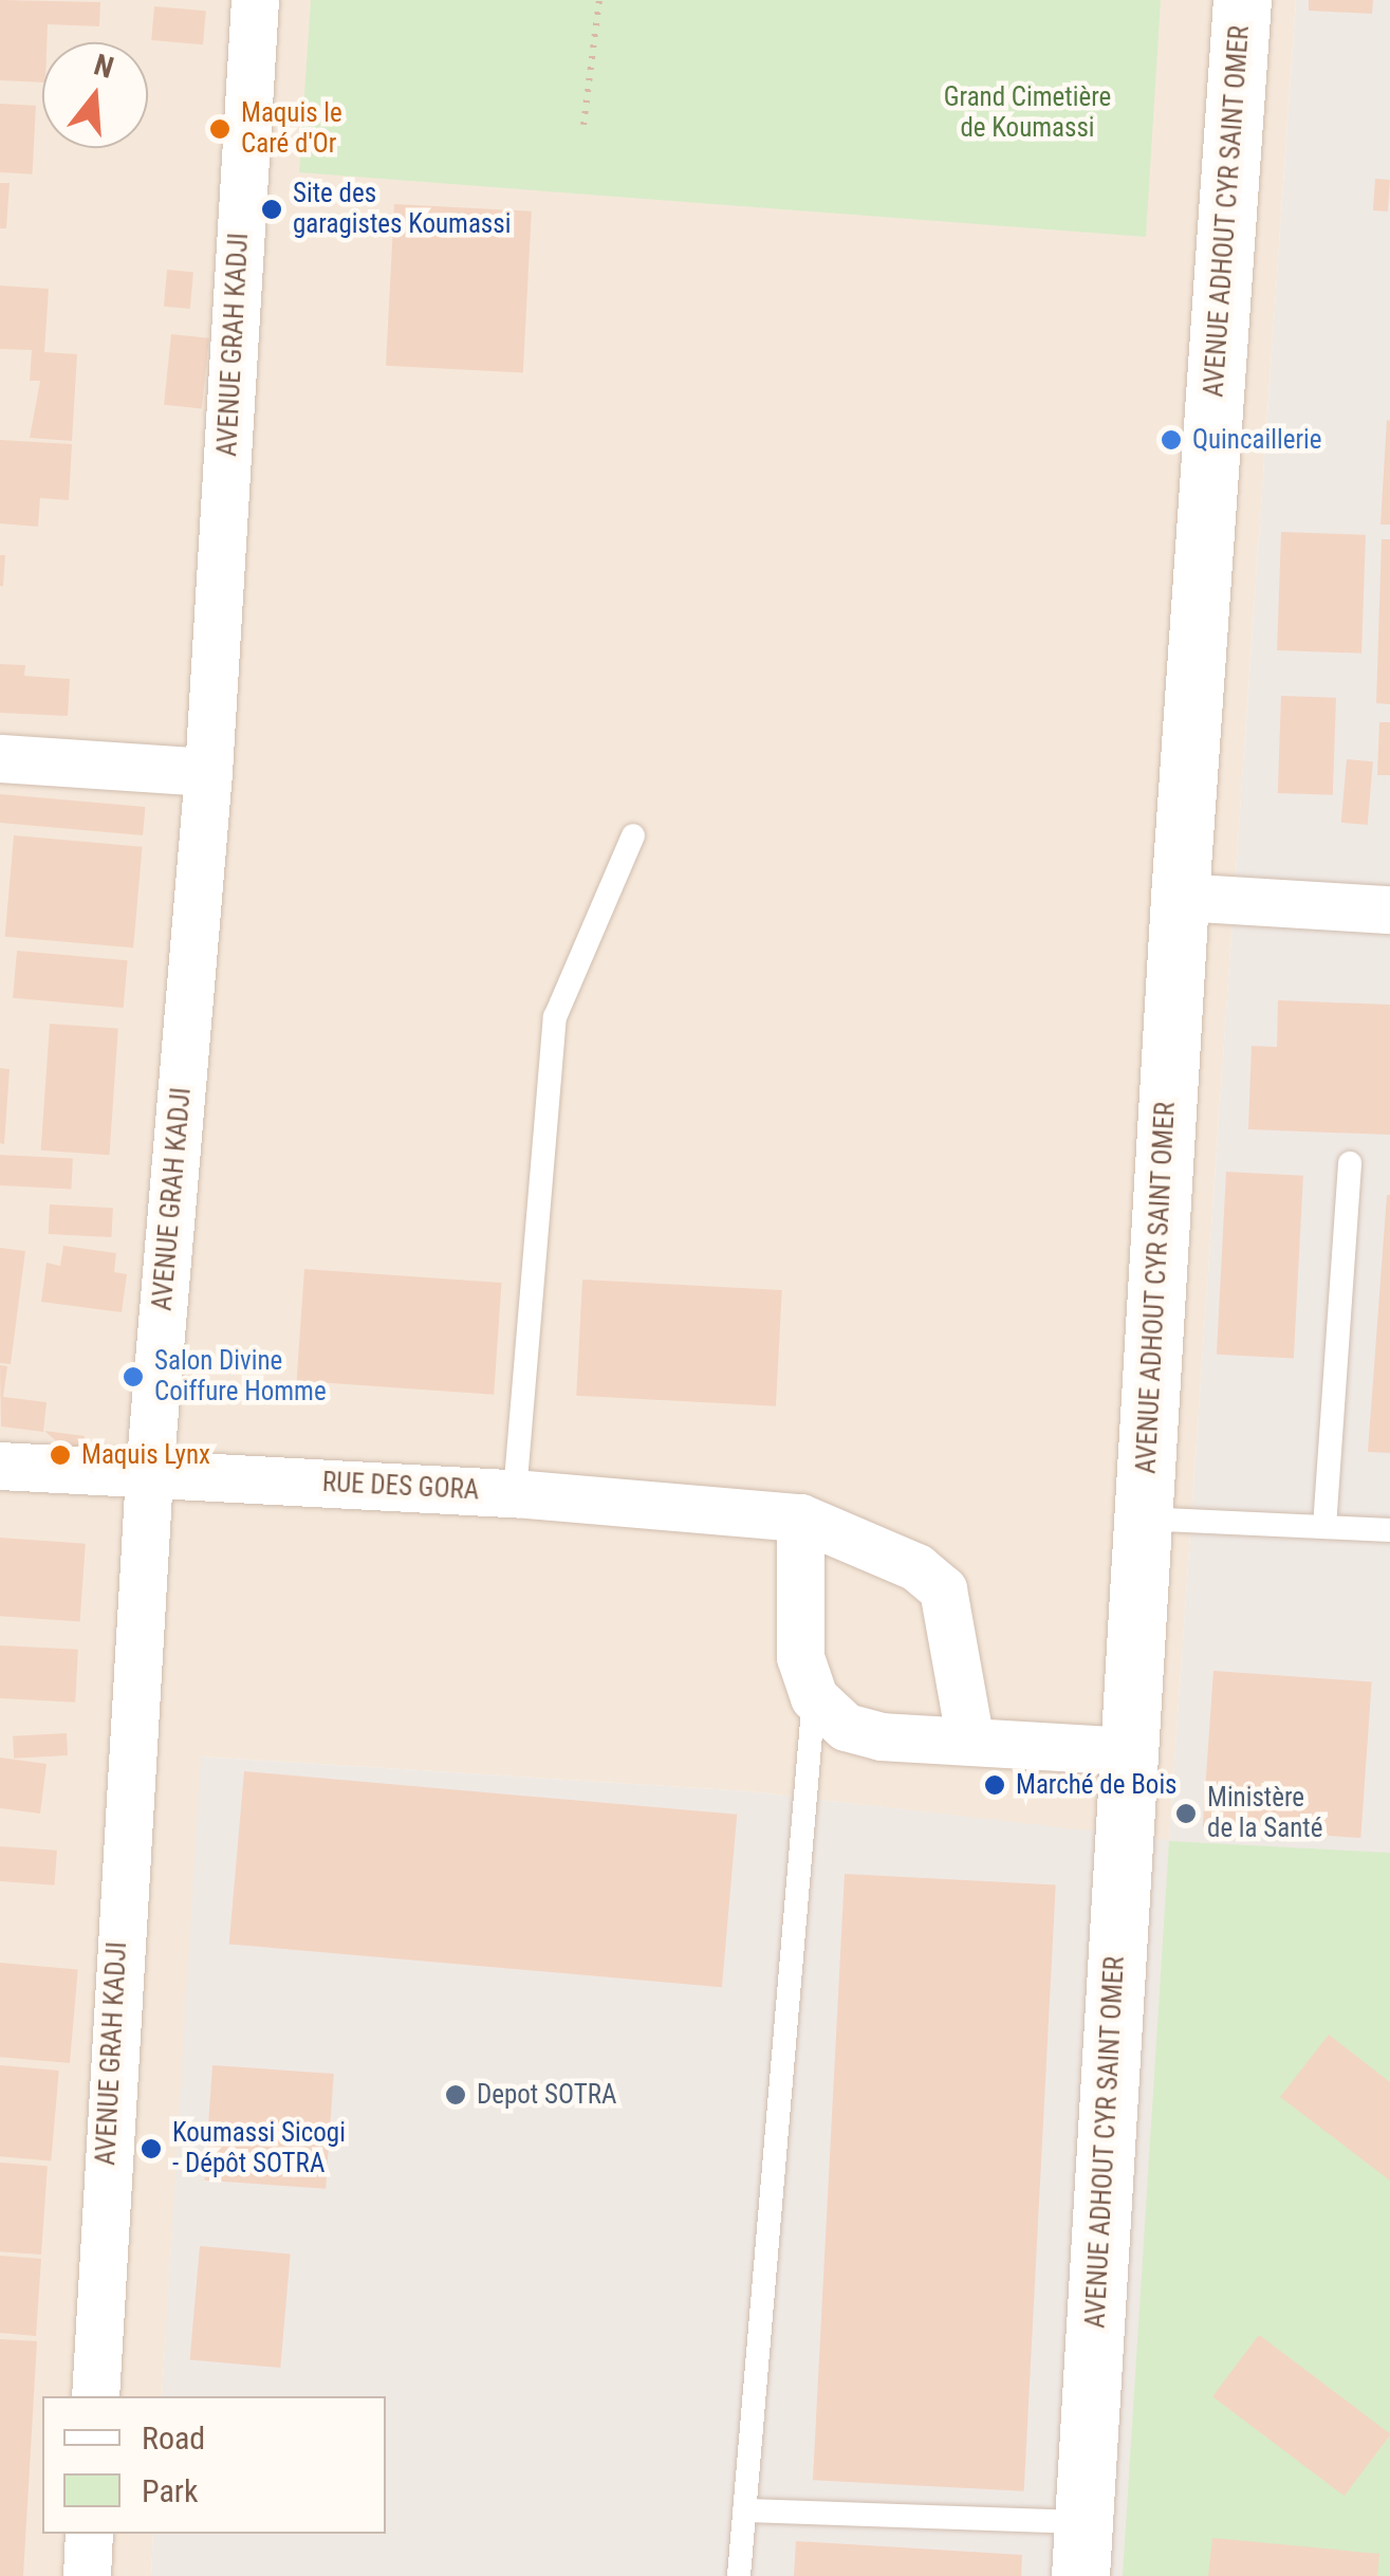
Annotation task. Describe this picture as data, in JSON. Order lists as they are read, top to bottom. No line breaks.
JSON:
{"streets":{"street":["AVENUE ADHOUT CYR SAINT OMER","AVENUE GRAH KADJI","RUE DES GORA"]},"crossings":[["AVENUE GRAH KADJI","RUE DES GORA"]],"parks":["Grand Cimetière de Koumassi"],"places":["Maquis le Caré d'Or","Site des garagistes Koumassi","Quincaillerie","Salon Divine Coiffure Homme","Maquis Lynx","Marché de Bois","Ministère de la Santé","Depot SOTRA","Koumassi Sicogi - Dépôt SOTRA"],"legend":["Road","Park"],"north":"top"}
